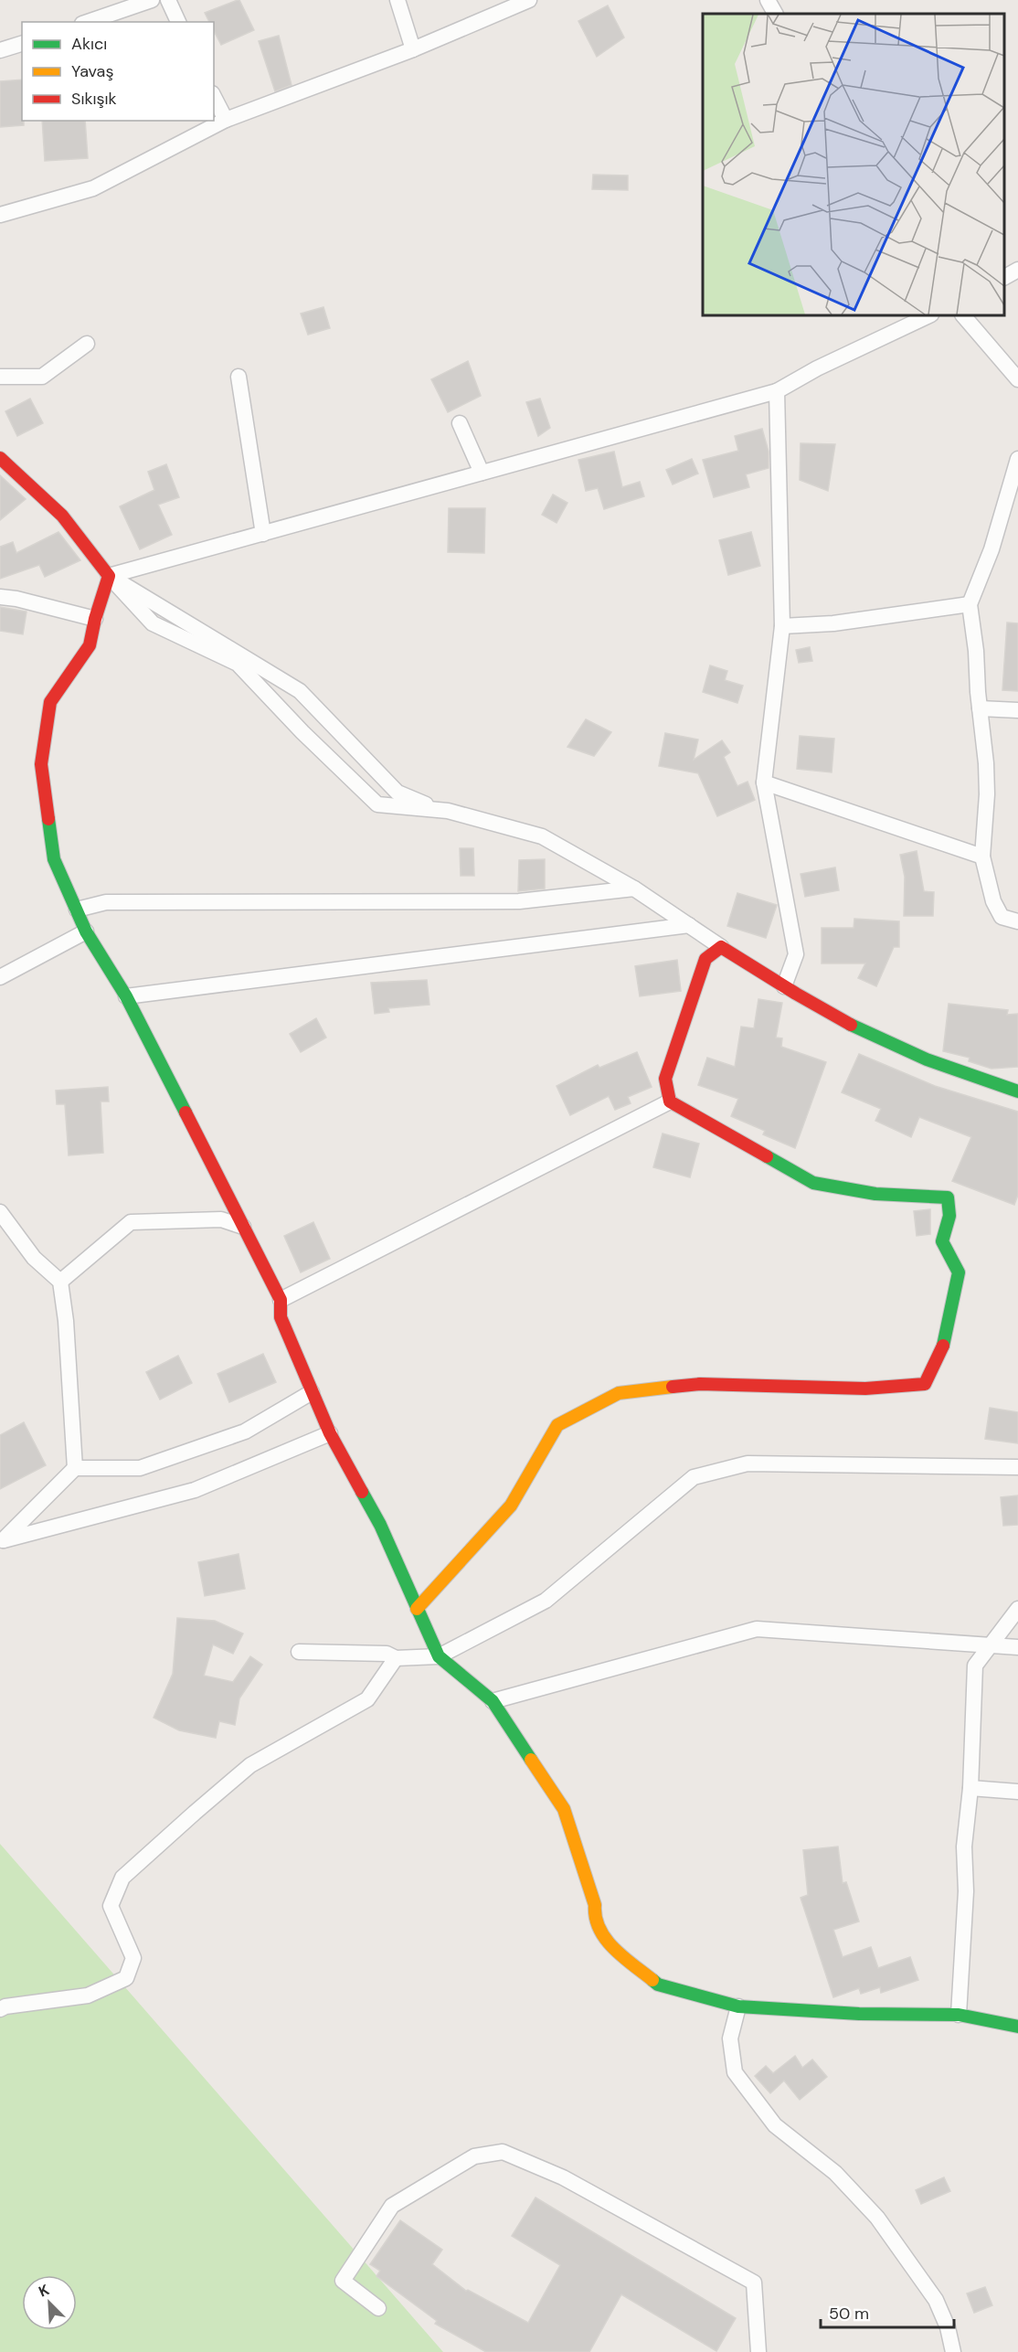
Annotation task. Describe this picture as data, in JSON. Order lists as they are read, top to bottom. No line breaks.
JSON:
{"legend":["Akıcı","Yavaş","Sıkışık"],"scale_bar":"50 m","north":"top left"}
